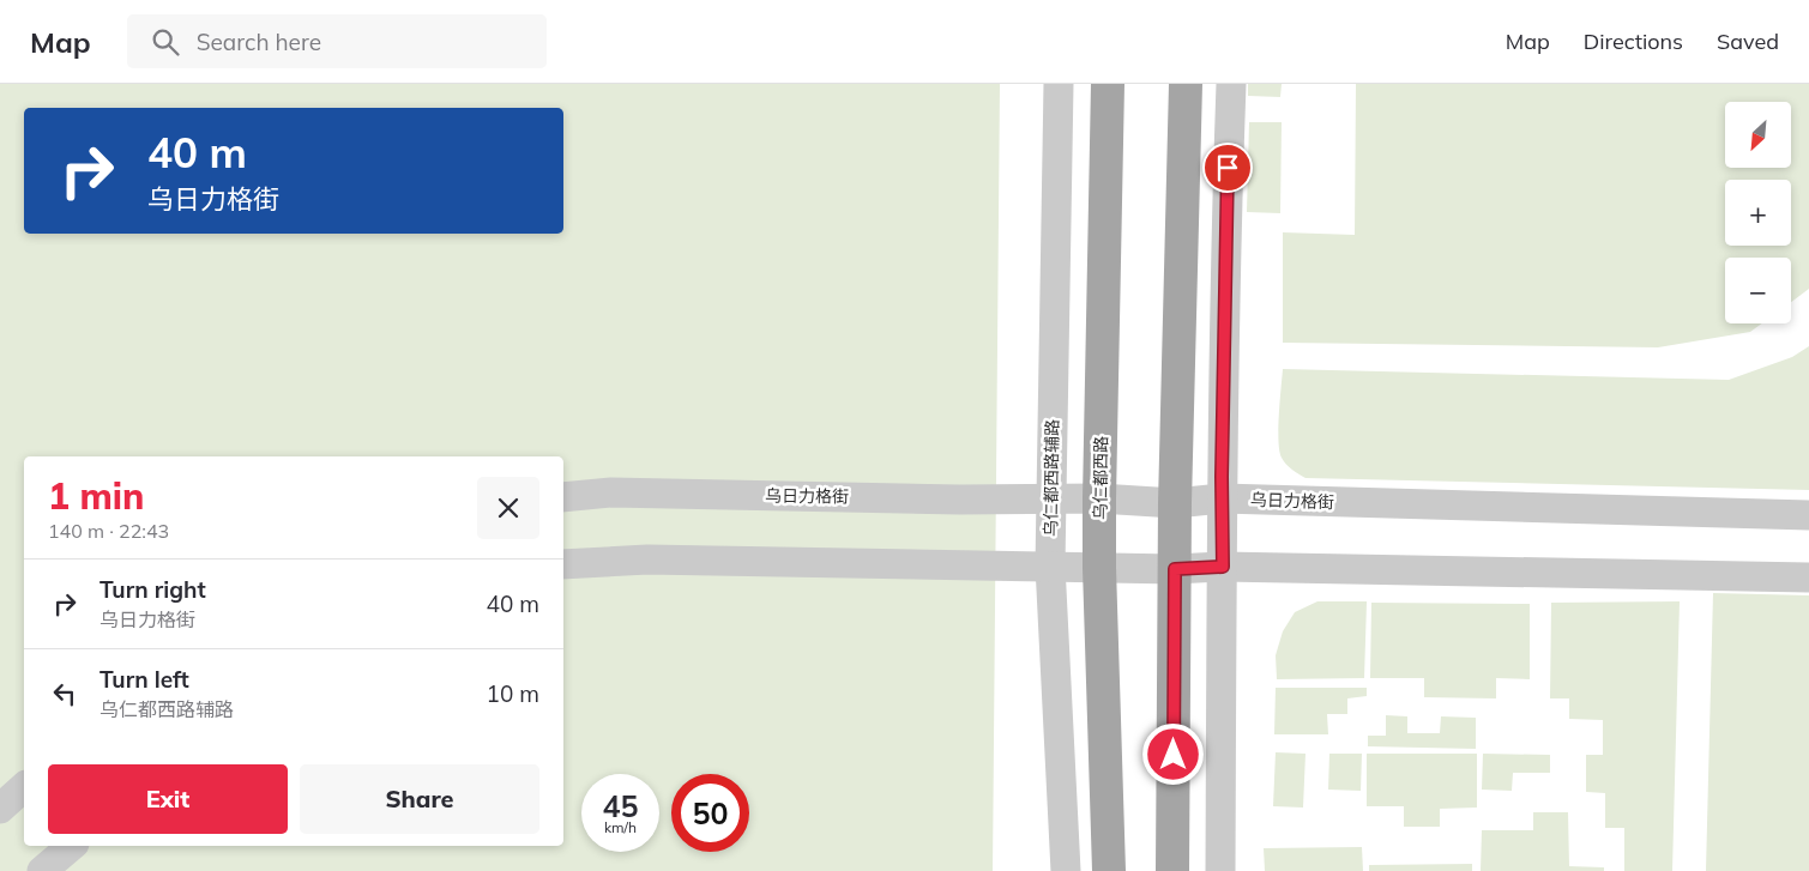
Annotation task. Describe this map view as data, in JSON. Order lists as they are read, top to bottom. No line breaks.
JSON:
{"streets":{"main road":["乌仁都西路"],"street":["乌仁都西路辅路","乌日力格街"]},"crossings":[["乌仁都西路辅路","乌日力格街"],["乌仁都西路","乌日力格街"]],"north":"bottom left","page":{"header":"Map","search":"Search here","nav":["Map","Directions","Saved"],"map_buttons":["+","−"],"turn":["40 m","乌日力格街"],"heading":["1 min","140 m · 22:43"],"list":[{"name":"Turn right","note":"乌日力格街","value":"40 m"},{"name":"Turn left","note":"乌仁都西路辅路","value":"10 m"}],"buttons":["Exit","Share"],"speed":"45 km/h","limit":"50"}}
